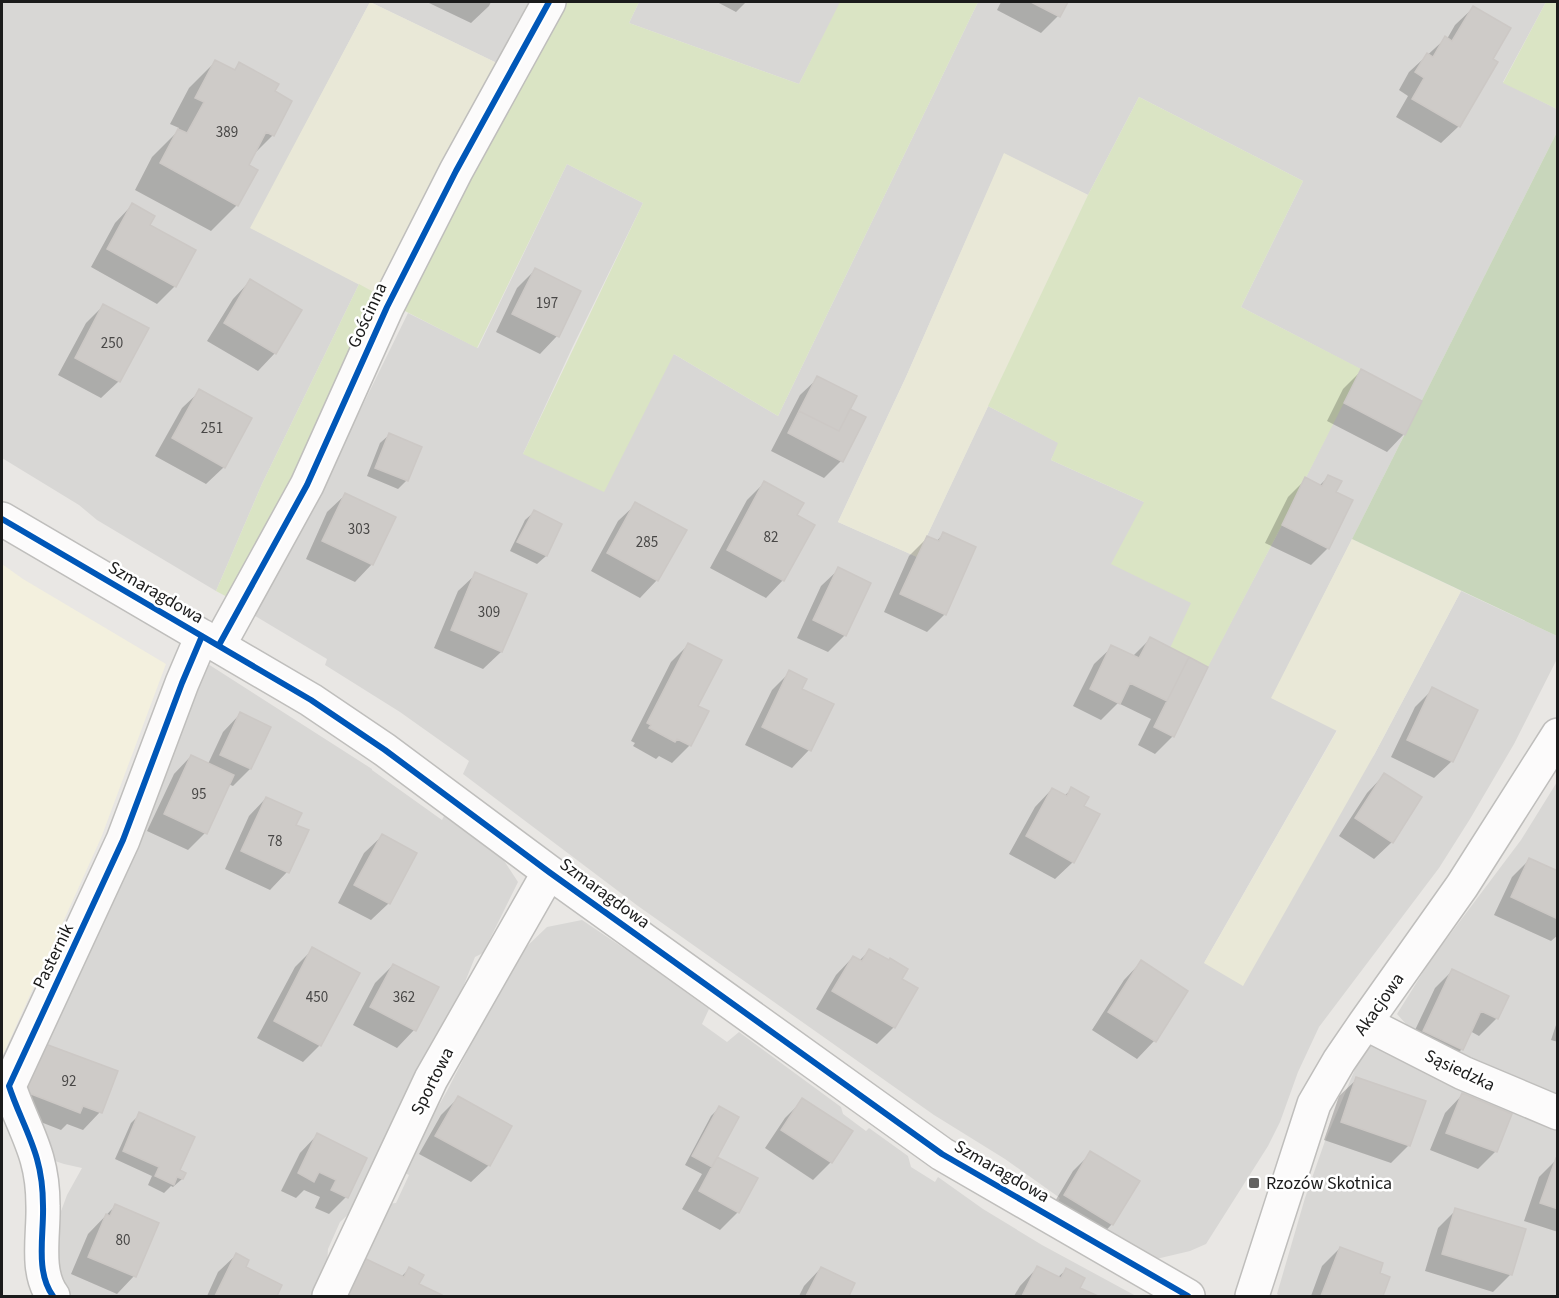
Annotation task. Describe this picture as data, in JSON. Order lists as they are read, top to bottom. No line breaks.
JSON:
{"streets":{"street":["Gościnna","Szmaragdowa","Pasternik","Akacjowa","Sąsiedzka","Sportowa"]},"crossings":[["Gościnna","Szmaragdowa"],["Gościnna","Pasternik"],["Szmaragdowa","Pasternik"],["Szmaragdowa","Sportowa"],["Akacjowa","Sąsiedzka"]],"places":{"transit":["Rzozów Skotnica"]},"house_numbers":["389","197","250","251","303","82","285","309","95","78","450","362","92","80"]}
